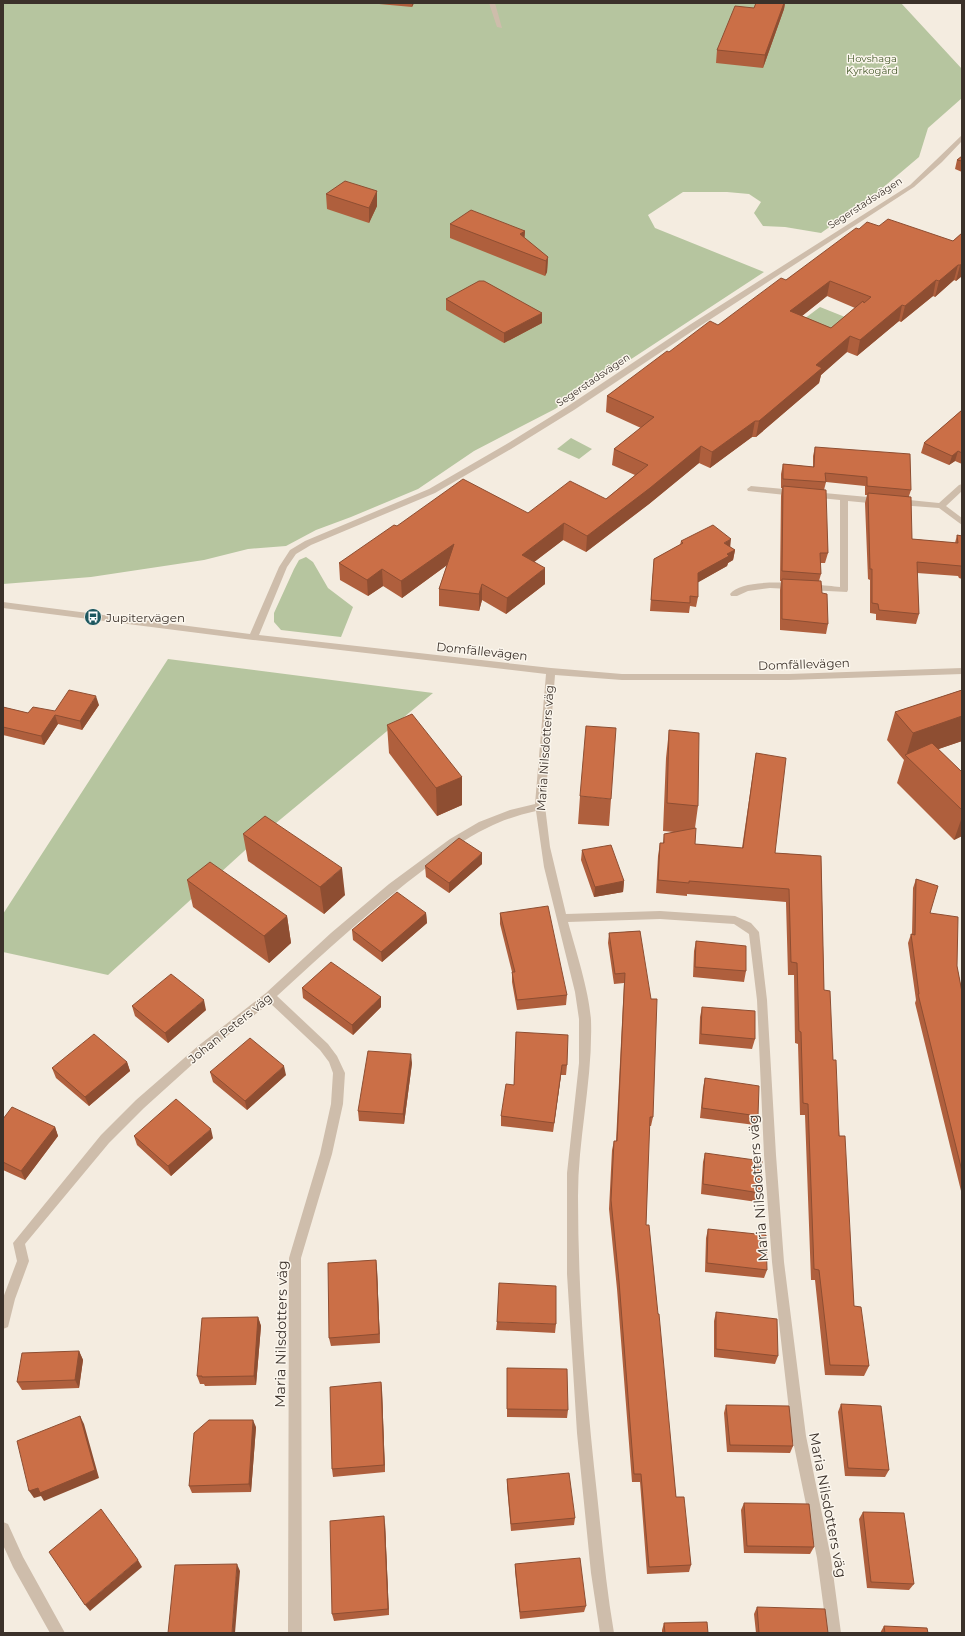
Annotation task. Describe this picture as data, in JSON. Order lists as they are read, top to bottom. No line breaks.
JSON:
{"streets":{"street":["Segerstadsvägen","Domfällevägen","Maria Nilsdotters väg","Johan Peters väg"]},"crossings":[["Segerstadsvägen","Domfällevägen"],["Domfällevägen","Maria Nilsdotters väg"],["Maria Nilsdotters väg","Johan Peters väg"]],"parks":["Hovshaga Kyrkogård"],"places":{"bus stop":["Jupitervägen"]}}
